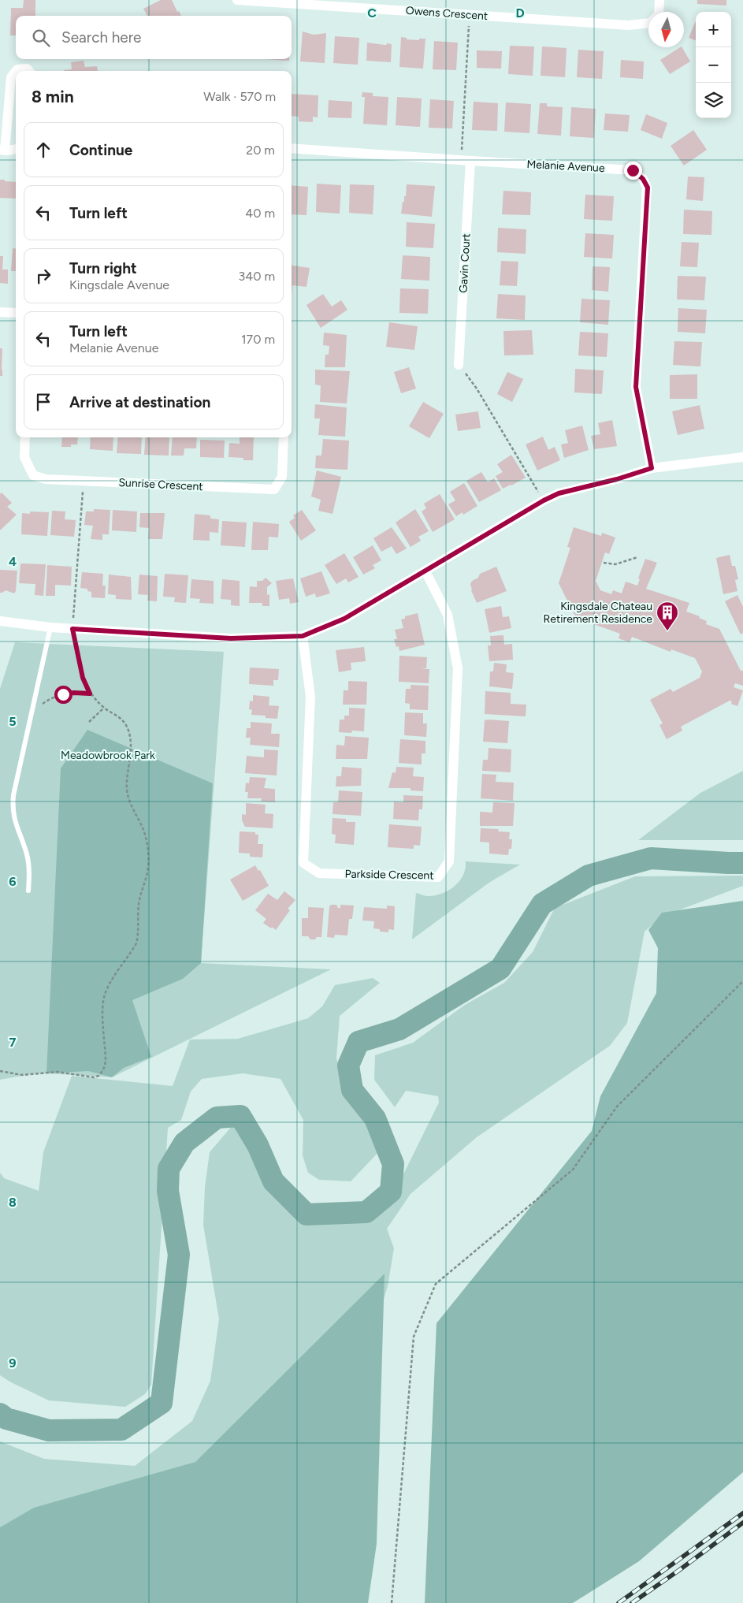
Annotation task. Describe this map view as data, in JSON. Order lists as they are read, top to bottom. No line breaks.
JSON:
{"streets":{"street":["Owens Crescent","Melanie Avenue","Gavin Court","Sunrise Crescent","Parkside Crescent"]},"crossings":[["Melanie Avenue","Gavin Court"]],"parks":["Meadowbrook Park"],"places":{"building":["Kingsdale Chateau Retirement Residence"]},"north":"bottom","page":{"map_buttons":["+","−"],"search":"Search here","heading":["8 min","Walk · 570 m"],"list":[["Continue","20 m"],["Turn left","40 m"],["Turn right","Kingsdale Avenue","340 m"],["Turn left","Melanie Avenue","170 m"],"Arrive at destination"]},"grid":{"columns":["C","D"],"rows":["4","5","6","7","8","9"]}}
